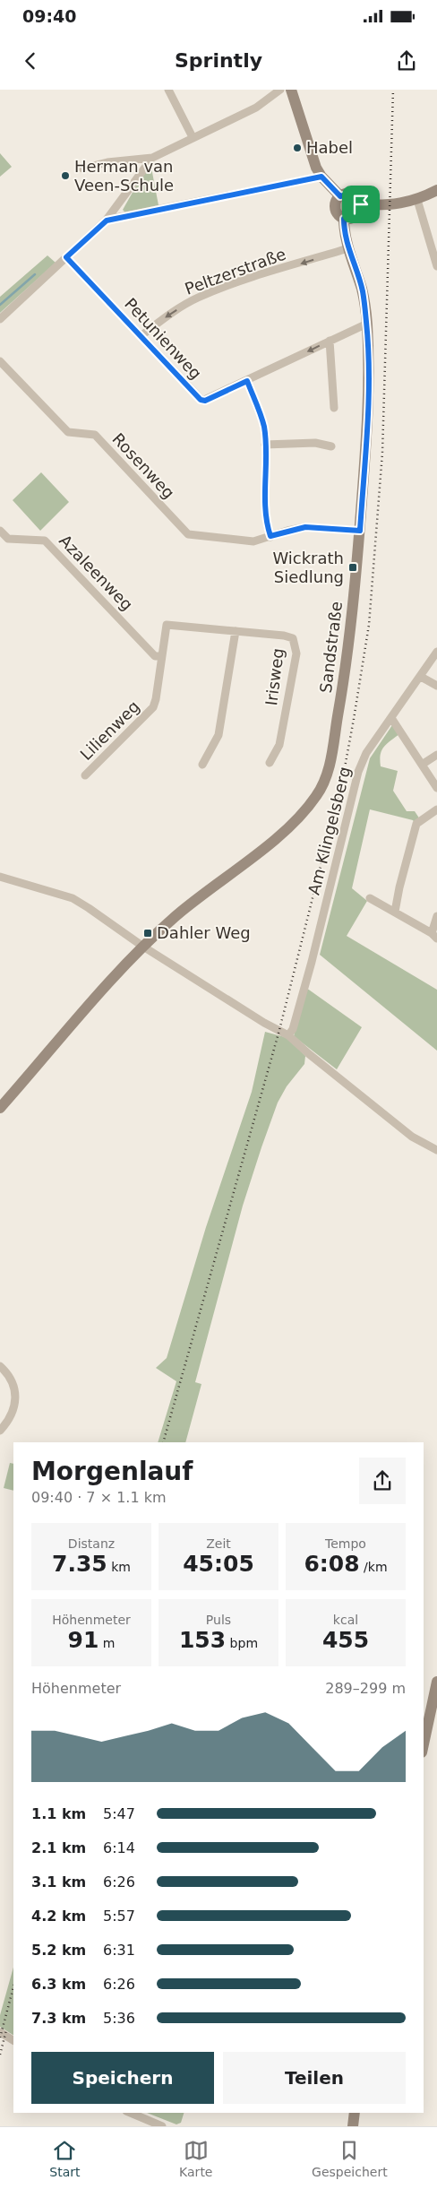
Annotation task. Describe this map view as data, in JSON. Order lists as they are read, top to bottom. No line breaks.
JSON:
{"streets":{"main road":["Sandstraße"],"street":["Peltzerstraße","Petunienweg","Rosenweg","Azaleenweg","Irisweg","Lilienweg","Am Klingelsberg"]},"crossings":[["Peltzerstraße","Petunienweg"],["Peltzerstraße","Sandstraße"],["Azaleenweg","Lilienweg"],["Irisweg","Lilienweg"]],"one_way":["Peltzerstraße"],"places":{"other":["Habel","Herman van Veen-Schule"],"transit":["Wickrath Siedlung","Dahler Weg"]},"page":{"status":"09:40","header":"Sprintly","heading":["Morgenlauf","09:40 · 7 × 1.1 km"],"stats":[["Distanz","7.35 km"],["Zeit","45:05"],["Tempo","6:08 /km"],["Höhenmeter","91 m"],["Puls","153 bpm"],["kcal","455"]],"chart":["Höhenmeter","289–299 m"],"list":[{"name":"1.1 km","note":"5:47"},{"name":"2.1 km","note":"6:14"},{"name":"3.1 km","note":"6:26"},{"name":"4.2 km","note":"5:57"},{"name":"5.2 km","note":"6:31"},{"name":"6.3 km","note":"6:26"},{"name":"7.3 km","note":"5:36"}],"buttons":["Speichern","Teilen"],"tabs":["Start","Karte","Gespeichert"]}}
